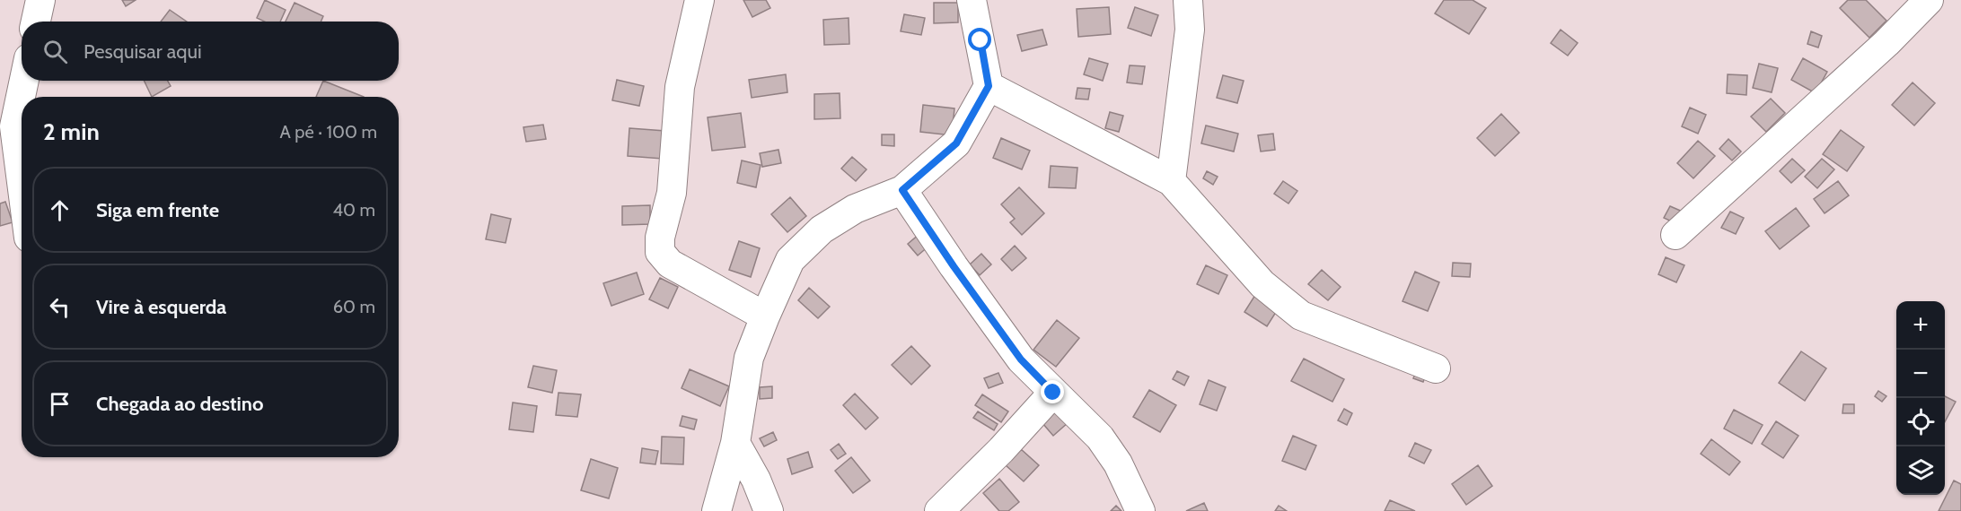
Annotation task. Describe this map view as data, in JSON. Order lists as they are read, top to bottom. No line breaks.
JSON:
{"page":{"search":"Pesquisar aqui","heading":["2 min","A pé · 100 m"],"list":[["Siga em frente","40 m"],["Vire à esquerda","60 m"],"Chegada ao destino"],"map_buttons":["+","−"]}}
